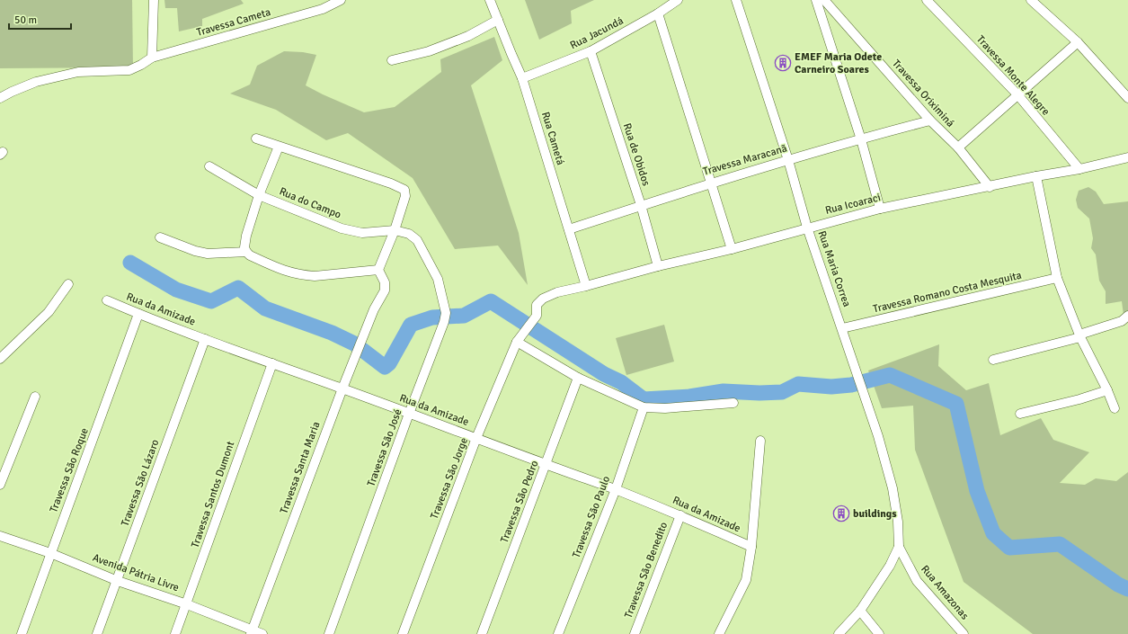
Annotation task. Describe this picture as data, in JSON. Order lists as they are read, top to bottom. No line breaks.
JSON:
{"streets":{"street":["Travessa Cameta","Rua Jacundá","Travessa Monte Alegre","Travessa Oriximiná","Rua Cametá","Rua de Obidos","Travessa Maracanã","Rua do Campo","Rua Icoaraci","Rua Maria Correa","Travessa Romano Costa Mesquita","Rua da Amizade","Travessa São José","Travessa Santa Maria","Travessa São Roque","Travessa São Jorge","Travessa São Lázaro","Travessa Santos Dumont","Travessa São Pedro","Travessa São Paulo","Travessa São Benedito","Avenida Pátria Livre","Rua Amazonas"]},"crossings":[["Rua Jacundá","Rua Cametá"],["Rua Jacundá","Rua de Obidos"],["Travessa Monte Alegre","Rua Icoaraci"],["Travessa Oriximiná","Travessa Maracanã"],["Travessa Oriximiná","Rua Icoaraci"],["Rua Cametá","Travessa Maracanã"],["Rua Cametá","Rua Icoaraci"],["Rua Cametá","Travessa São Jorge"],["Rua de Obidos","Travessa Maracanã"],["Rua de Obidos","Rua Icoaraci"],["Travessa Maracanã","Rua Maria Correa"],["Rua do Campo","Travessa São José"],["Rua Icoaraci","Rua Maria Correa"],["Rua Icoaraci","Travessa São Jorge"],["Rua Maria Correa","Travessa Romano Costa Mesquita"],["Rua Maria Correa","Rua Amazonas"],["Rua da Amizade","Travessa São José"],["Rua da Amizade","Travessa Santa Maria"],["Rua da Amizade","Travessa São Roque"],["Rua da Amizade","Travessa São Jorge"],["Rua da Amizade","Travessa São Lázaro"],["Rua da Amizade","Travessa Santos Dumont"],["Rua da Amizade","Travessa São Pedro"],["Rua da Amizade","Travessa São Paulo"],["Rua da Amizade","Travessa São Benedito"],["Travessa Santa Maria","Avenida Pátria Livre"],["Travessa São Roque","Avenida Pátria Livre"],["Travessa São Lázaro","Avenida Pátria Livre"],["Travessa Santos Dumont","Avenida Pátria Livre"]],"places":{"building":["EMEF Maria Odete Carneiro Soares","buildings"]},"scale_bar":"50 m"}
